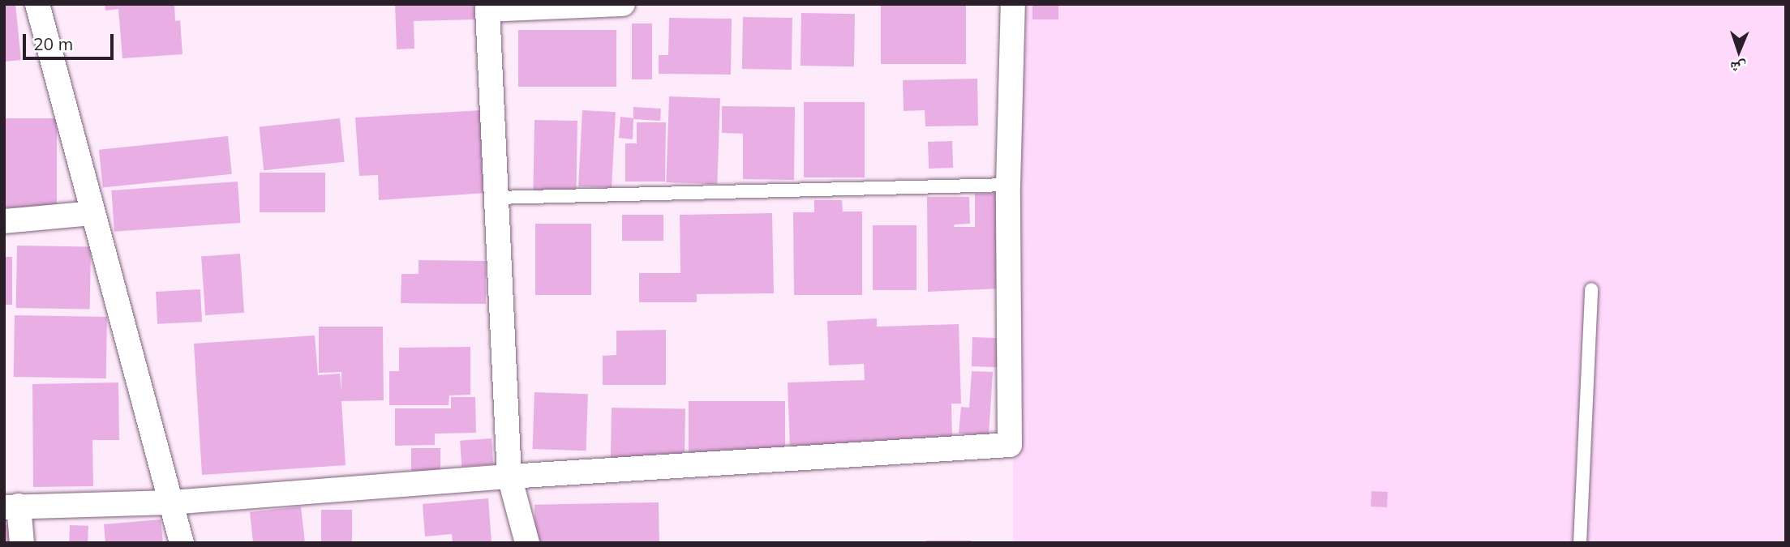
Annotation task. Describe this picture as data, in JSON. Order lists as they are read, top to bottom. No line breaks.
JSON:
{"scale_bar":"20 m","north":"bottom"}
